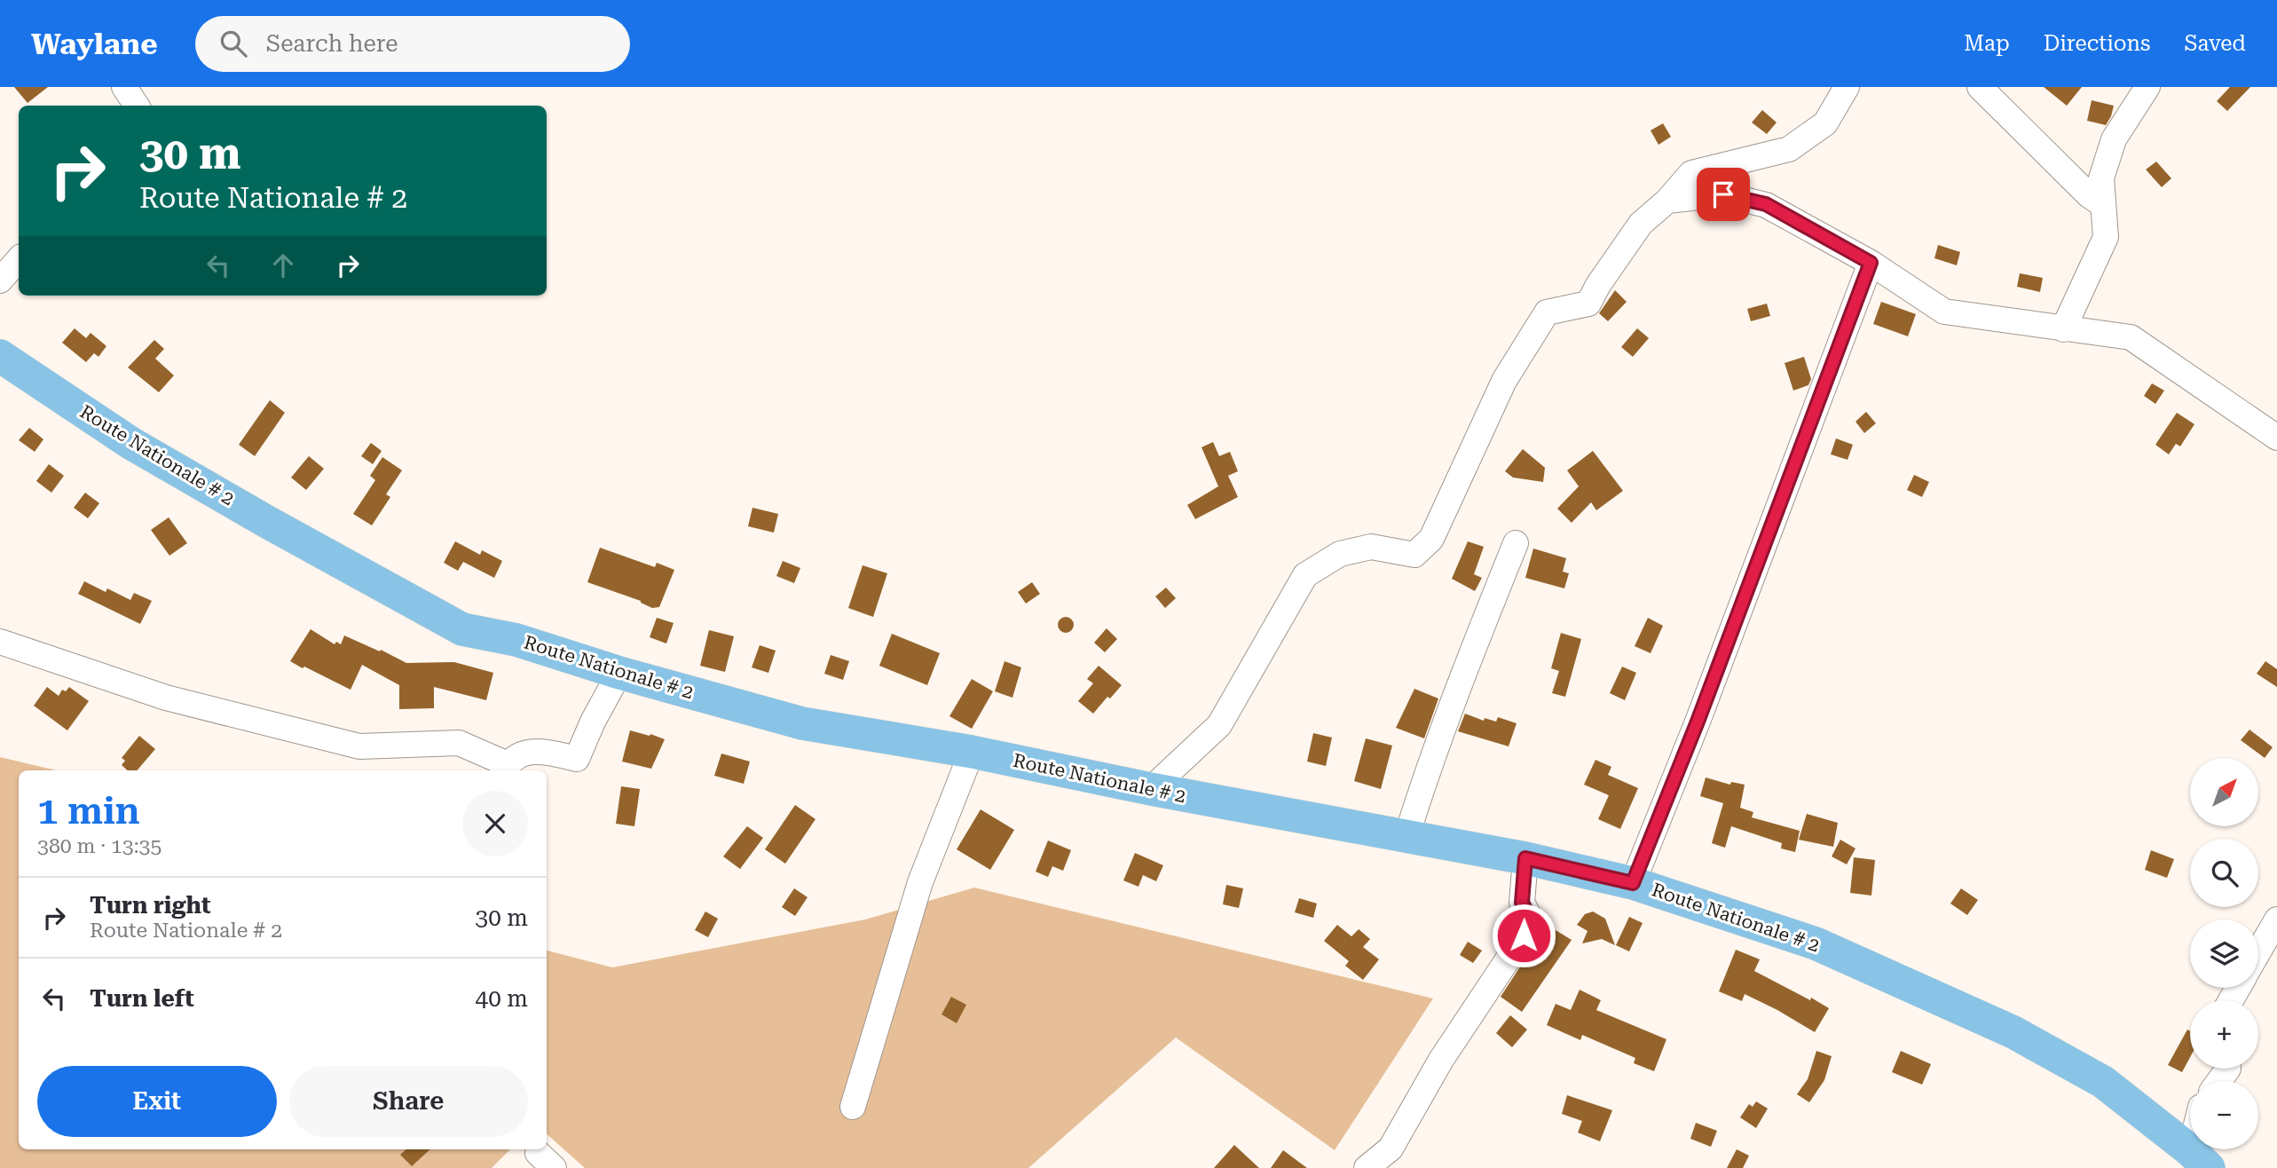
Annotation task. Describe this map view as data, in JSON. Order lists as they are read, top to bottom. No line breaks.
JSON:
{"streets":{"main road":["Route Nationale # 2"]},"north":"top right","page":{"header":"Waylane","search":"Search here","nav":["Map","Directions","Saved"],"turn":["30 m","Route Nationale # 2"],"map_buttons":["+","−"],"heading":["1 min","380 m · 13:35"],"list":[{"name":"Turn right","note":"Route Nationale # 2","value":"30 m"},{"name":"Turn left","value":"40 m"}],"buttons":["Exit","Share"]}}
